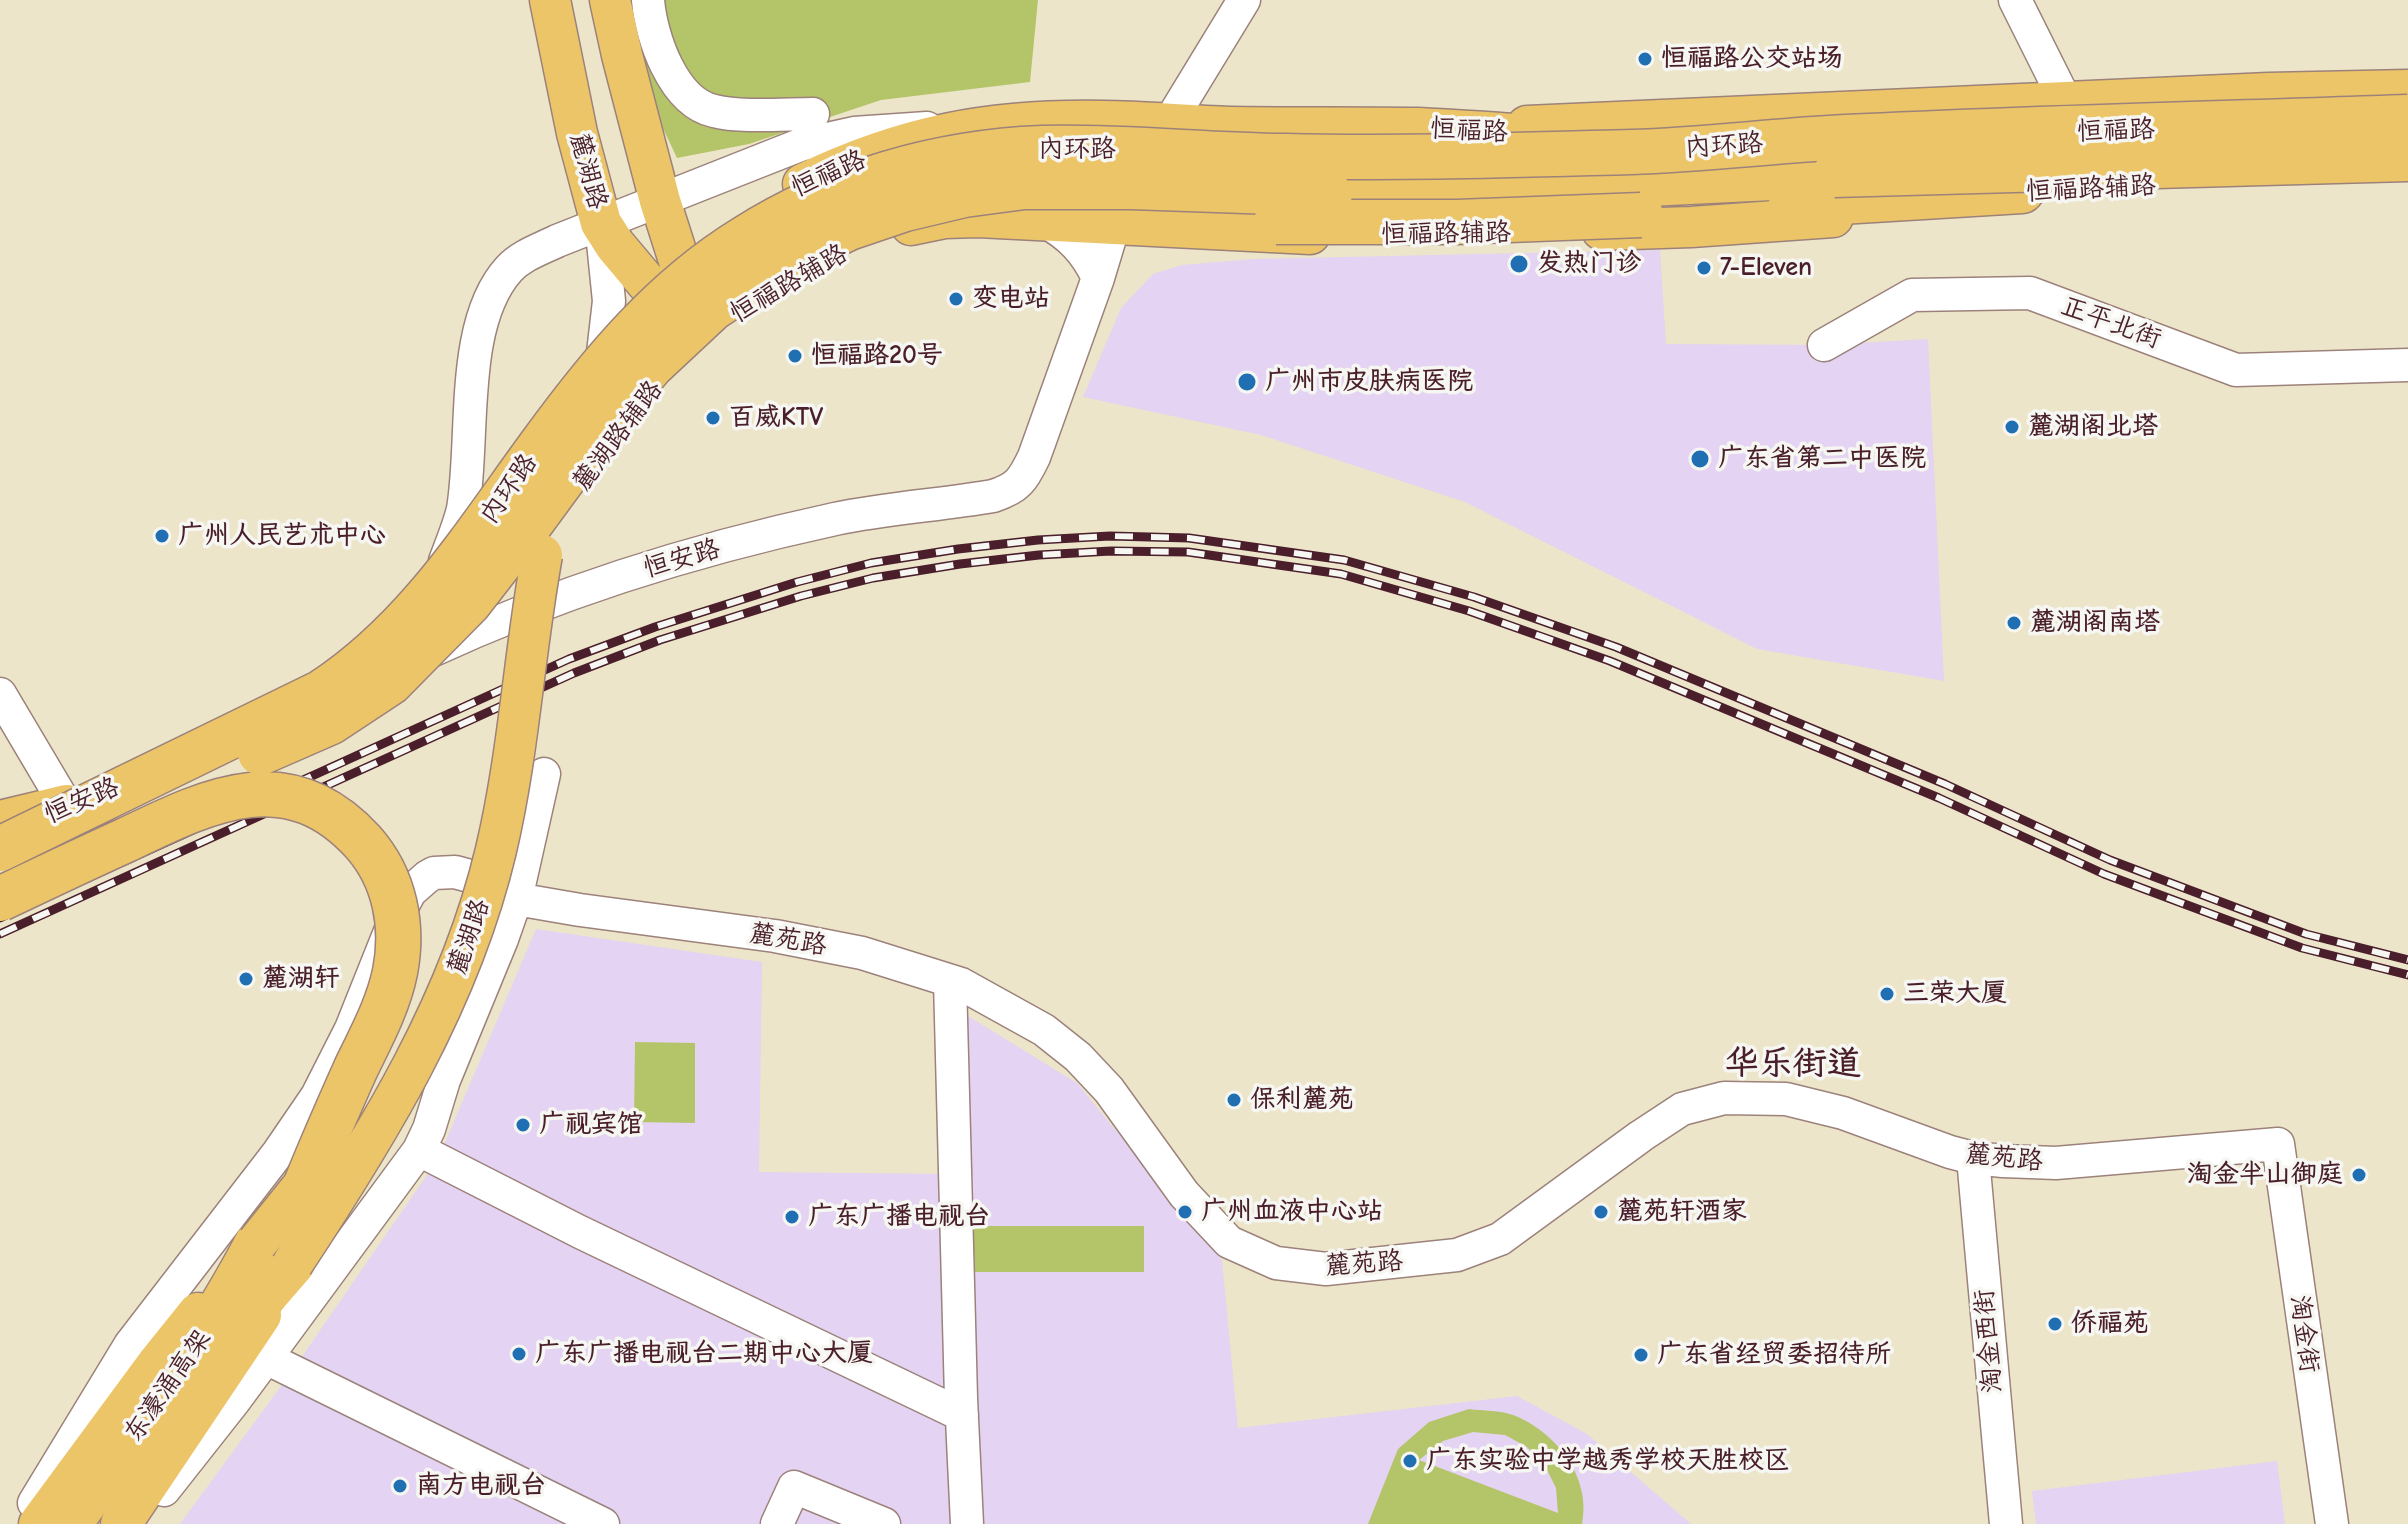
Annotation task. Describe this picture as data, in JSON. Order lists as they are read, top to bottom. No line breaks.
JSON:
{"streets":{"highway":["内环路","东濠涌高架"],"main road":["恒福路","麓湖路","恒福路辅路"],"street":["正平北街","恒安路","麓苑路","淘金街","淘金西街"]},"crossings":[["恒福路","内环路"],["恒福路","麓湖路"],["恒福路","恒福路辅路"],["恒福路","恒安路"],["麓湖路","恒福路辅路"],["麓湖路","东濠涌高架"],["恒福路辅路","恒安路"],["麓苑路","淘金街"],["麓苑路","淘金西街"]],"districts":["华乐街道"],"places":["恒福路公交站场","发热门诊","7-Eleven","变电站","恒福路20号","广州市皮肤病医院","百威KTV","麓湖阁北塔","广东省第二中医院","广州人民艺术中心","麓湖阁南塔","麓湖轩","三荣大厦","保利麓苑","广视宾馆","淘金半山御庭","广州血液中心站","麓苑轩酒家","广东广播电视台","侨福苑","广东广播电视台二期中心大厦","广东省经贸委招待所","广东实验中学越秀学校天胜校区","南方电视台"]}
